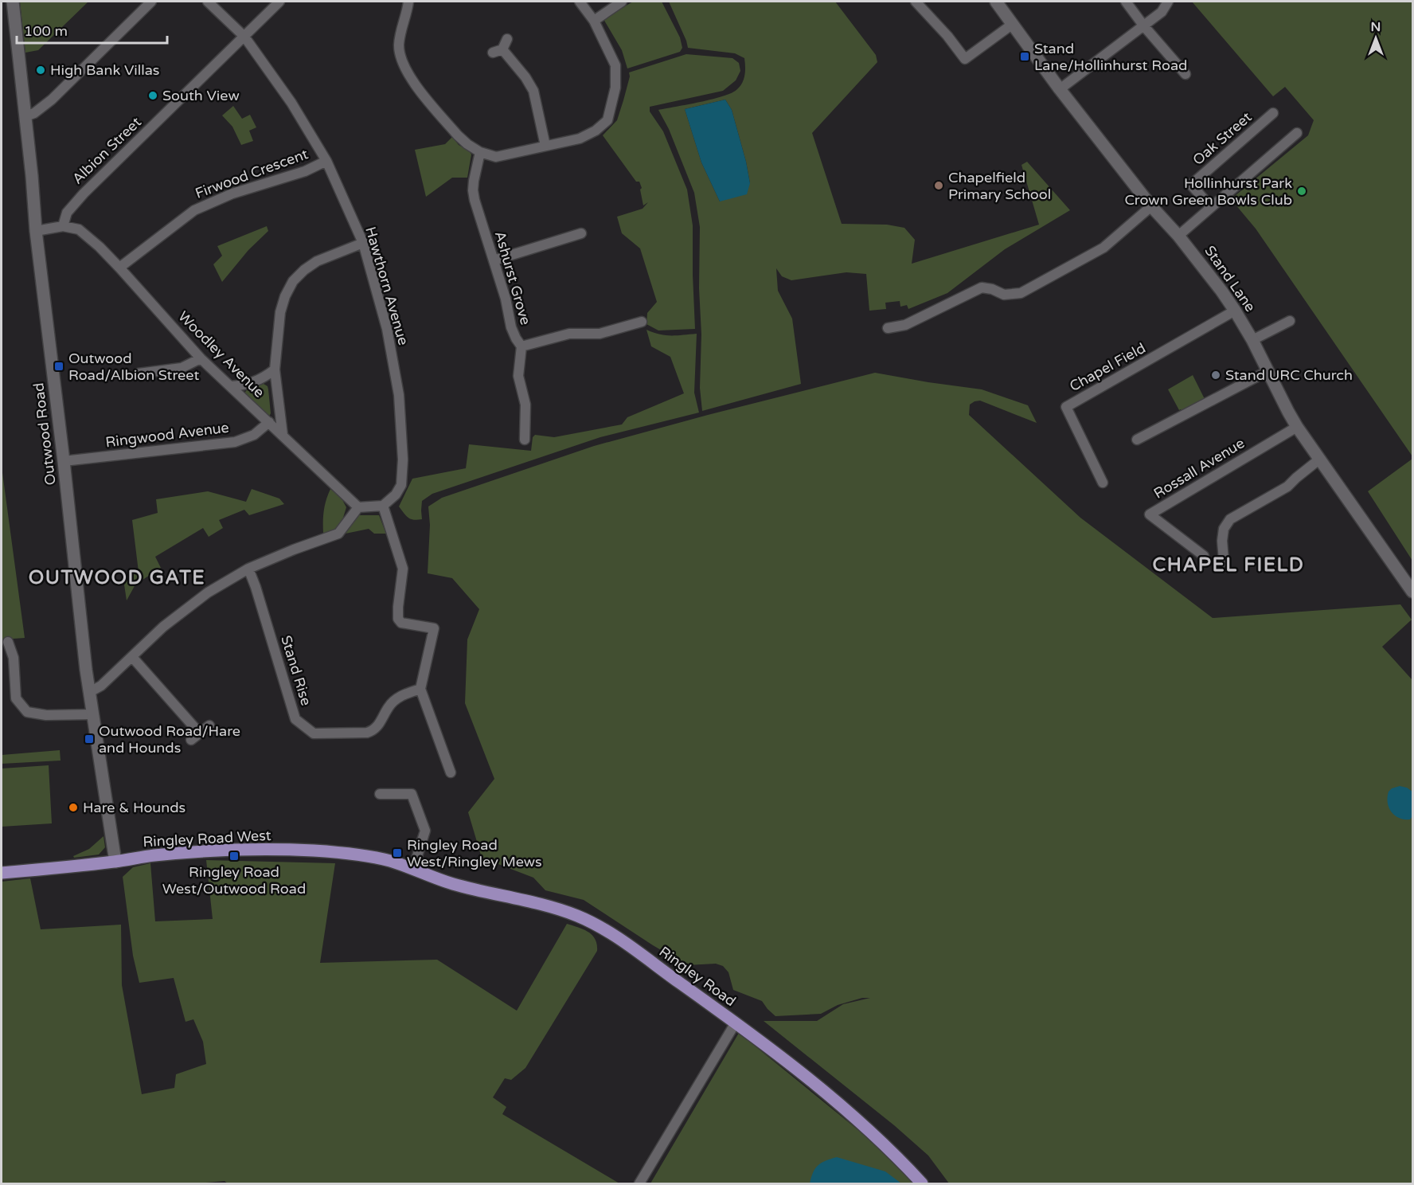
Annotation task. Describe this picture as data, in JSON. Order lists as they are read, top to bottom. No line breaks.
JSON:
{"streets":{"main road":["Ringley Road West","Ringley Road"],"street":["Oak Street","Albion Street","Firwood Crescent","Ashurst Grove","Stand Lane","Hawthorn Avenue","Woodley Avenue","Chapel Field","Outwood Road","Ringwood Avenue","Rossall Avenue","Stand Rise"]},"crossings":[["Albion Street","Hawthorn Avenue"],["Albion Street","Woodley Avenue"],["Firwood Crescent","Hawthorn Avenue"],["Firwood Crescent","Woodley Avenue"],["Stand Lane","Chapel Field"],["Stand Lane","Rossall Avenue"],["Woodley Avenue","Ringwood Avenue"],["Outwood Road","Ringwood Avenue"],["Outwood Road","Ringley Road West"],["Ringley Road West","Ringley Road"]],"districts":["CHAPEL FIELD","OUTWOOD GATE"],"places":{"transit":["Stand Lane/Hollinhurst Road","Outwood Road/Albion Street","Outwood Road/Hare and Hounds","Ringley Road West/Ringley Mews","Ringley Road West/Outwood Road"],"other":["High Bank Villas","South View","Chapelfield Primary School","Hollinhurst Park Crown Green Bowls Club","Stand URC Church","Hare & Hounds"]},"scale_bar":"100 m","north":"top"}
